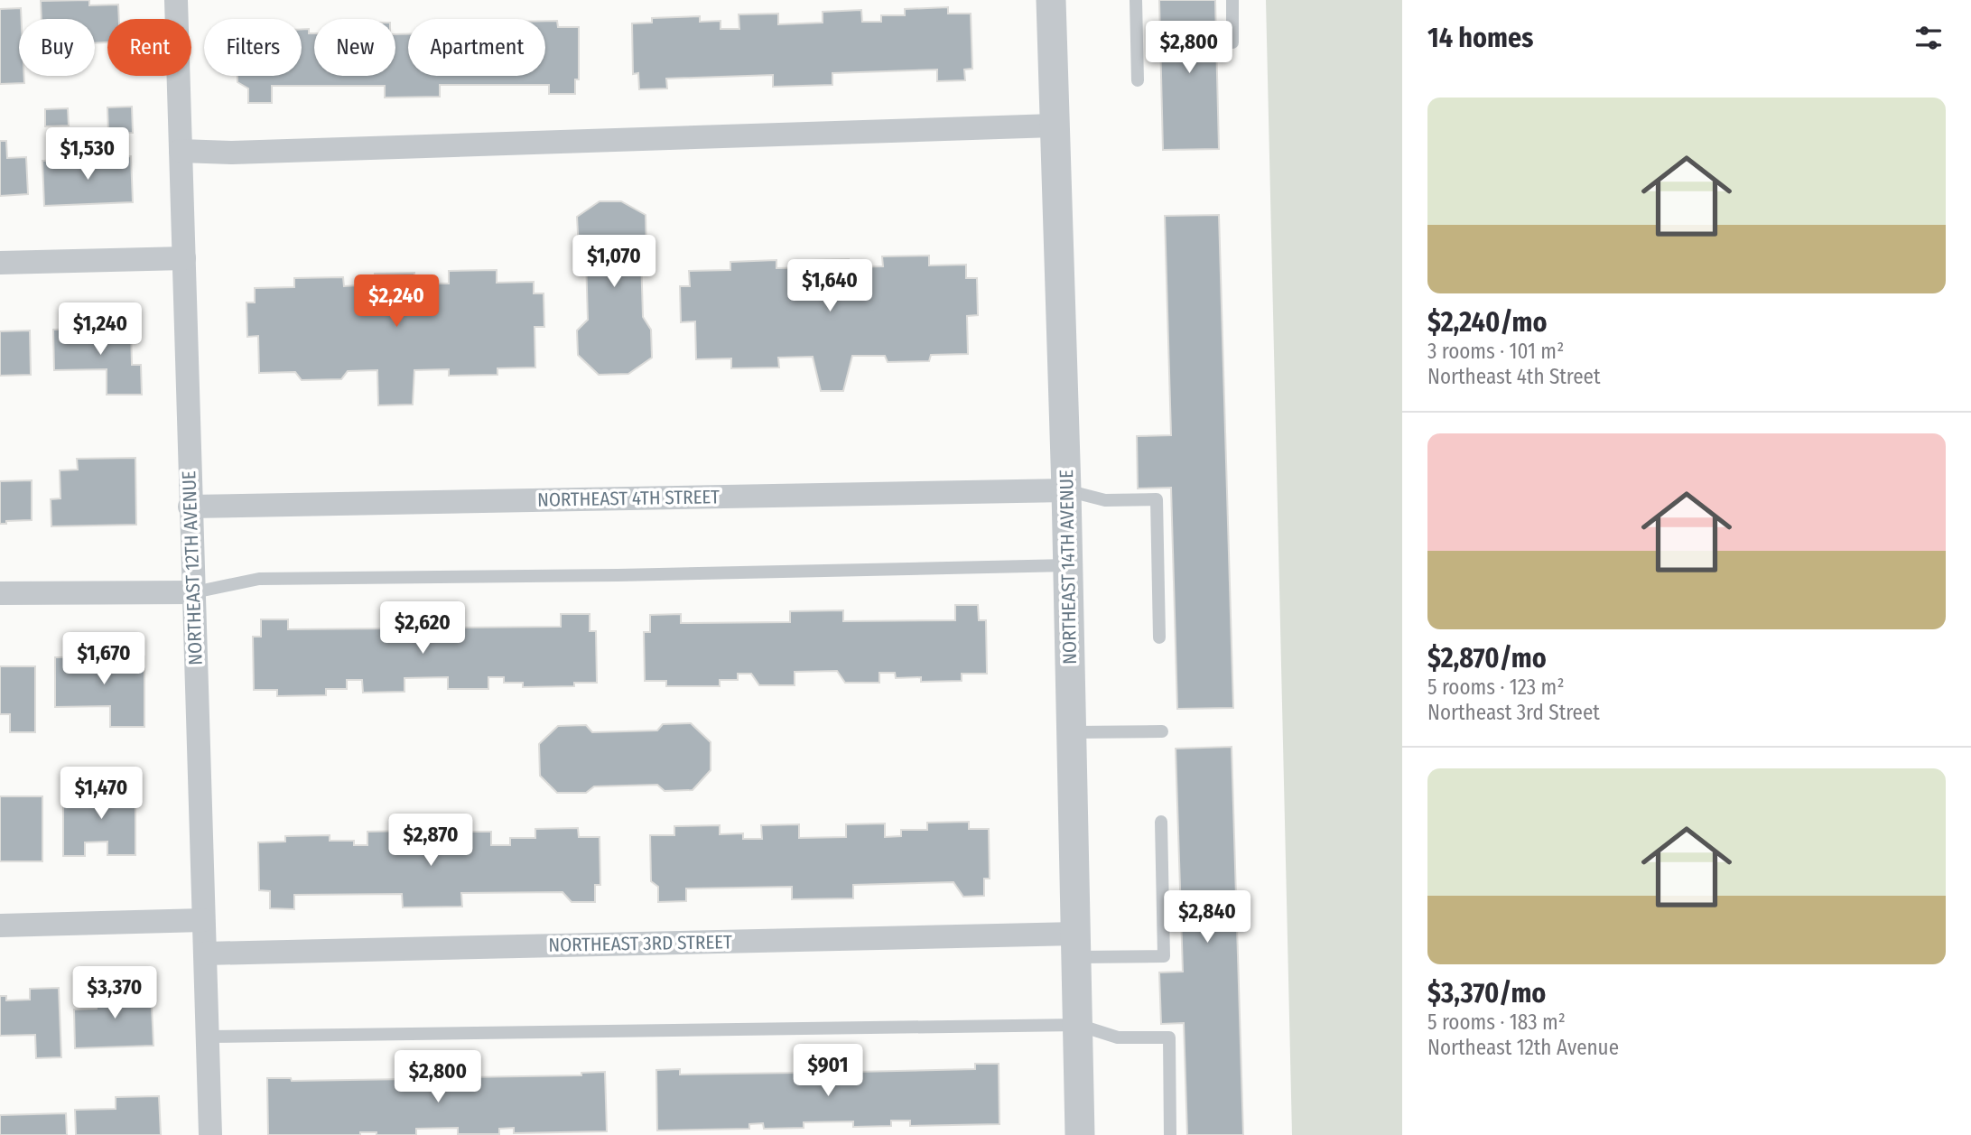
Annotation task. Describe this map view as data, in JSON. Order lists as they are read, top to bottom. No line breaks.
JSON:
{"streets":{"street":["NORTHEAST 4TH STREET","NORTHEAST 14TH AVENUE","NORTHEAST 12TH AVENUE","NORTHEAST 3RD STREET"]},"crossings":[["NORTHEAST 4TH STREET","NORTHEAST 14TH AVENUE"],["NORTHEAST 4TH STREET","NORTHEAST 12TH AVENUE"],["NORTHEAST 14TH AVENUE","NORTHEAST 3RD STREET"],["NORTHEAST 12TH AVENUE","NORTHEAST 3RD STREET"]],"page":{"heading":"14 homes","chip":["Buy","Rent","Filters","New","Apartment"],"price":["$2,800","$1,530","$1,070","$1,640","$2,240","$1,240","$2,620","$1,670","$1,470","$2,870","$2,840","$3,370","$901","$2,800"],"list":[{"name":"$2,240/mo","note":"3 rooms · 101 m² · Northeast 4th Street"},{"name":"$2,870/mo","note":"5 rooms · 123 m² · Northeast 3rd Street"},{"name":"$3,370/mo","note":"5 rooms · 183 m² · Northeast 12th Avenue"}]}}
